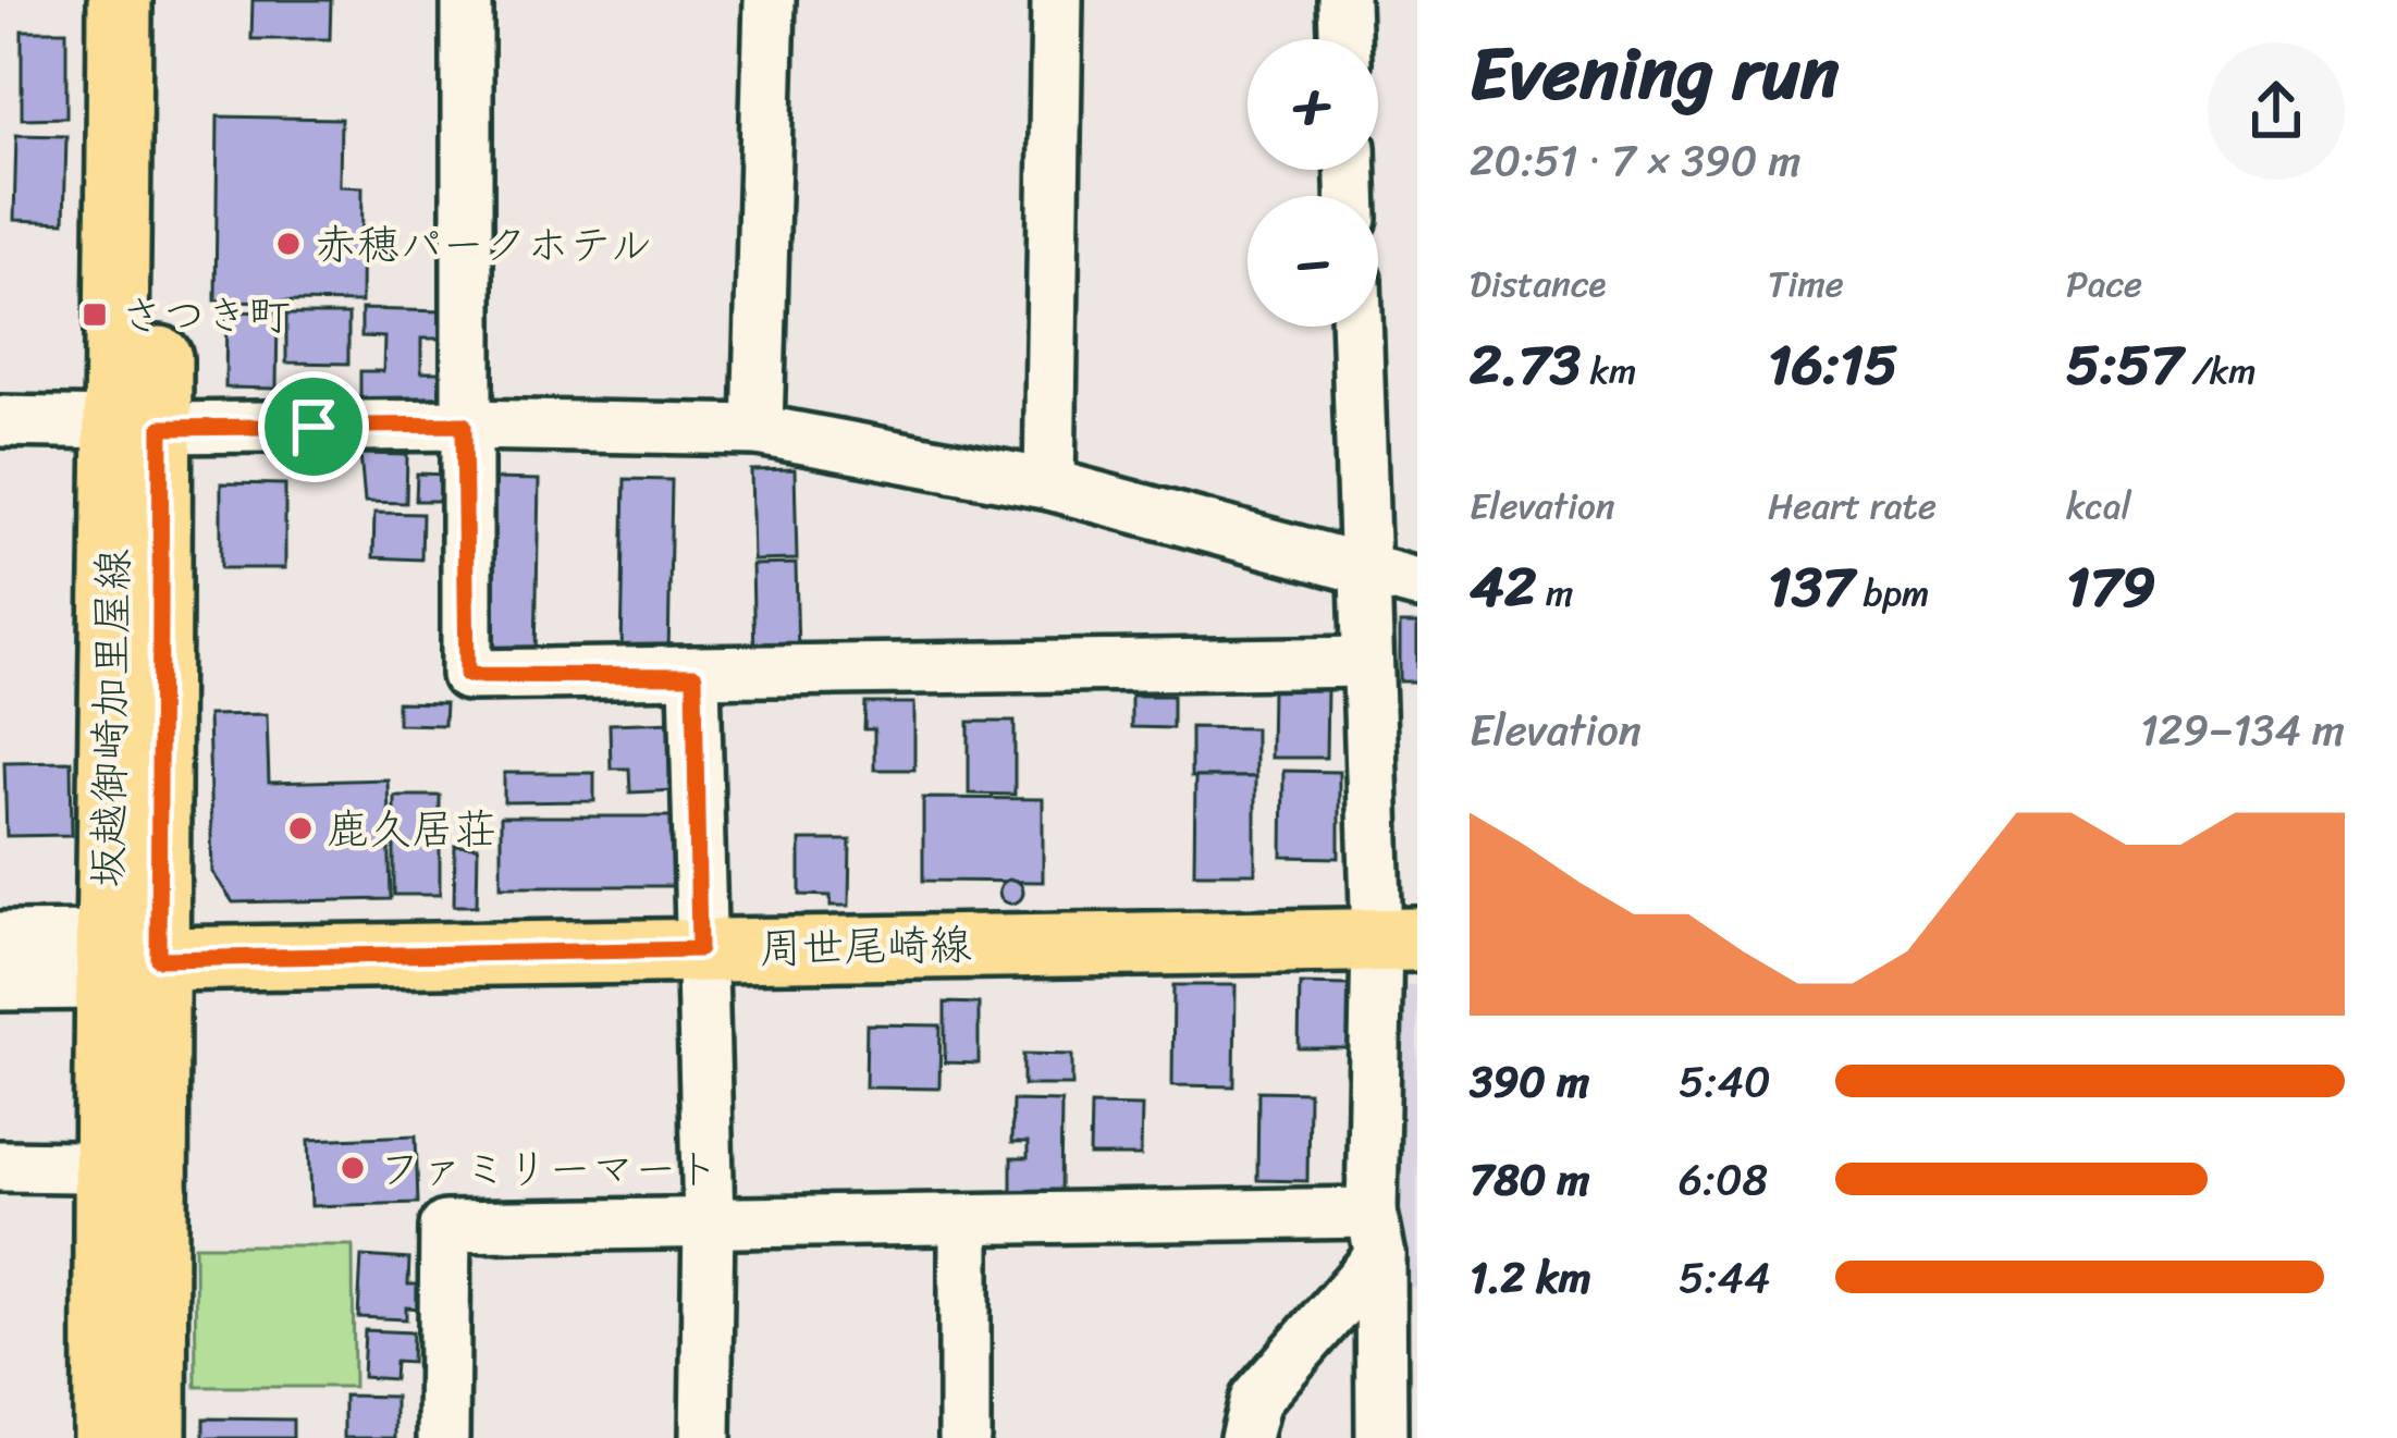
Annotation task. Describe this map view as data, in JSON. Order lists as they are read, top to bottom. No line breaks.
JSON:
{"streets":{"main road":["坂越御崎加里屋線","周世尾崎線"]},"crossings":[["坂越御崎加里屋線","周世尾崎線"]],"places":{"other":["赤穂パークホテル","鹿久居荘","ファミリーマート"],"transit":["さつき町"]},"page":{"heading":["Evening run","20:51 · 7 × 390 m"],"map_buttons":["+","−"],"stats":[["Distance","2.73 km"],["Time","16:15"],["Pace","5:57 /km"],["Elevation","42 m"],["Heart rate","137 bpm"],["kcal","179"]],"chart":["Elevation","129–134 m"],"list":[{"name":"390 m","note":"5:40"},{"name":"780 m","note":"6:08"},{"name":"1.2 km","note":"5:44"}]}}
